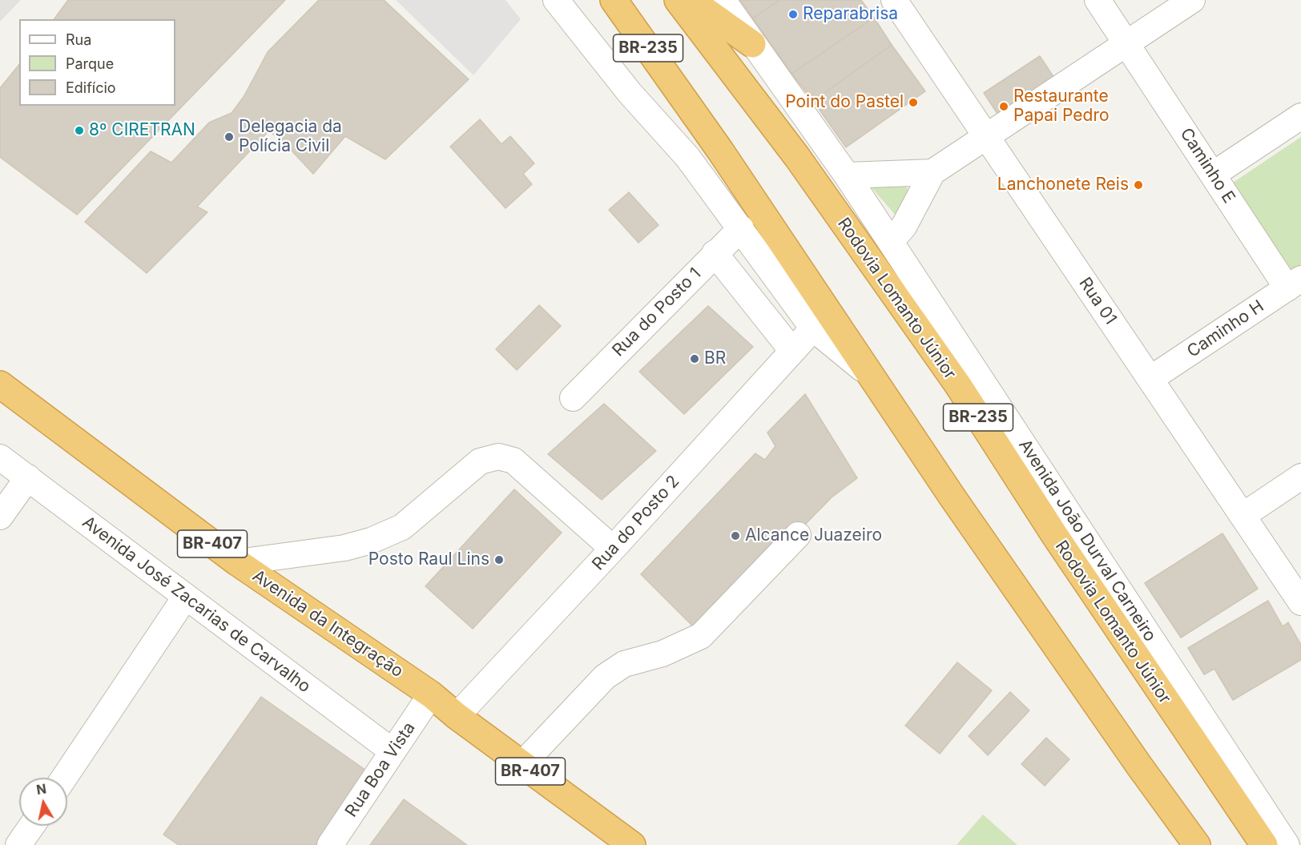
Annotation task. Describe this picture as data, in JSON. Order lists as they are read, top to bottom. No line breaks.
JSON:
{"streets":{"highway":["BR-235","Rodovia Lomanto Júnior","BR-407","Avenida da Integração"],"street":["Caminho E","Rua 01","Rua do Posto 1","Caminho H","Rua do Posto 2","Avenida João Durval Carneiro","Avenida José Zacarias de Carvalho","Rua Boa Vista"]},"crossings":[["Caminho E","Caminho H"],["Rua 01","Caminho H"],["Rua do Posto 2","Avenida da Integração"],["Avenida José Zacarias de Carvalho","Rua Boa Vista"],["Avenida da Integração","Rua Boa Vista"]],"places":["Reparabrisa","Point do Pastel","Restaurante Papai Pedro","8º CIRETRAN","Delegacia da Polícia Civil","Lanchonete Reis","BR","Alcance Juazeiro","Posto Raul Lins"],"legend":["Rua","Parque","Edifício"],"north":"top"}
